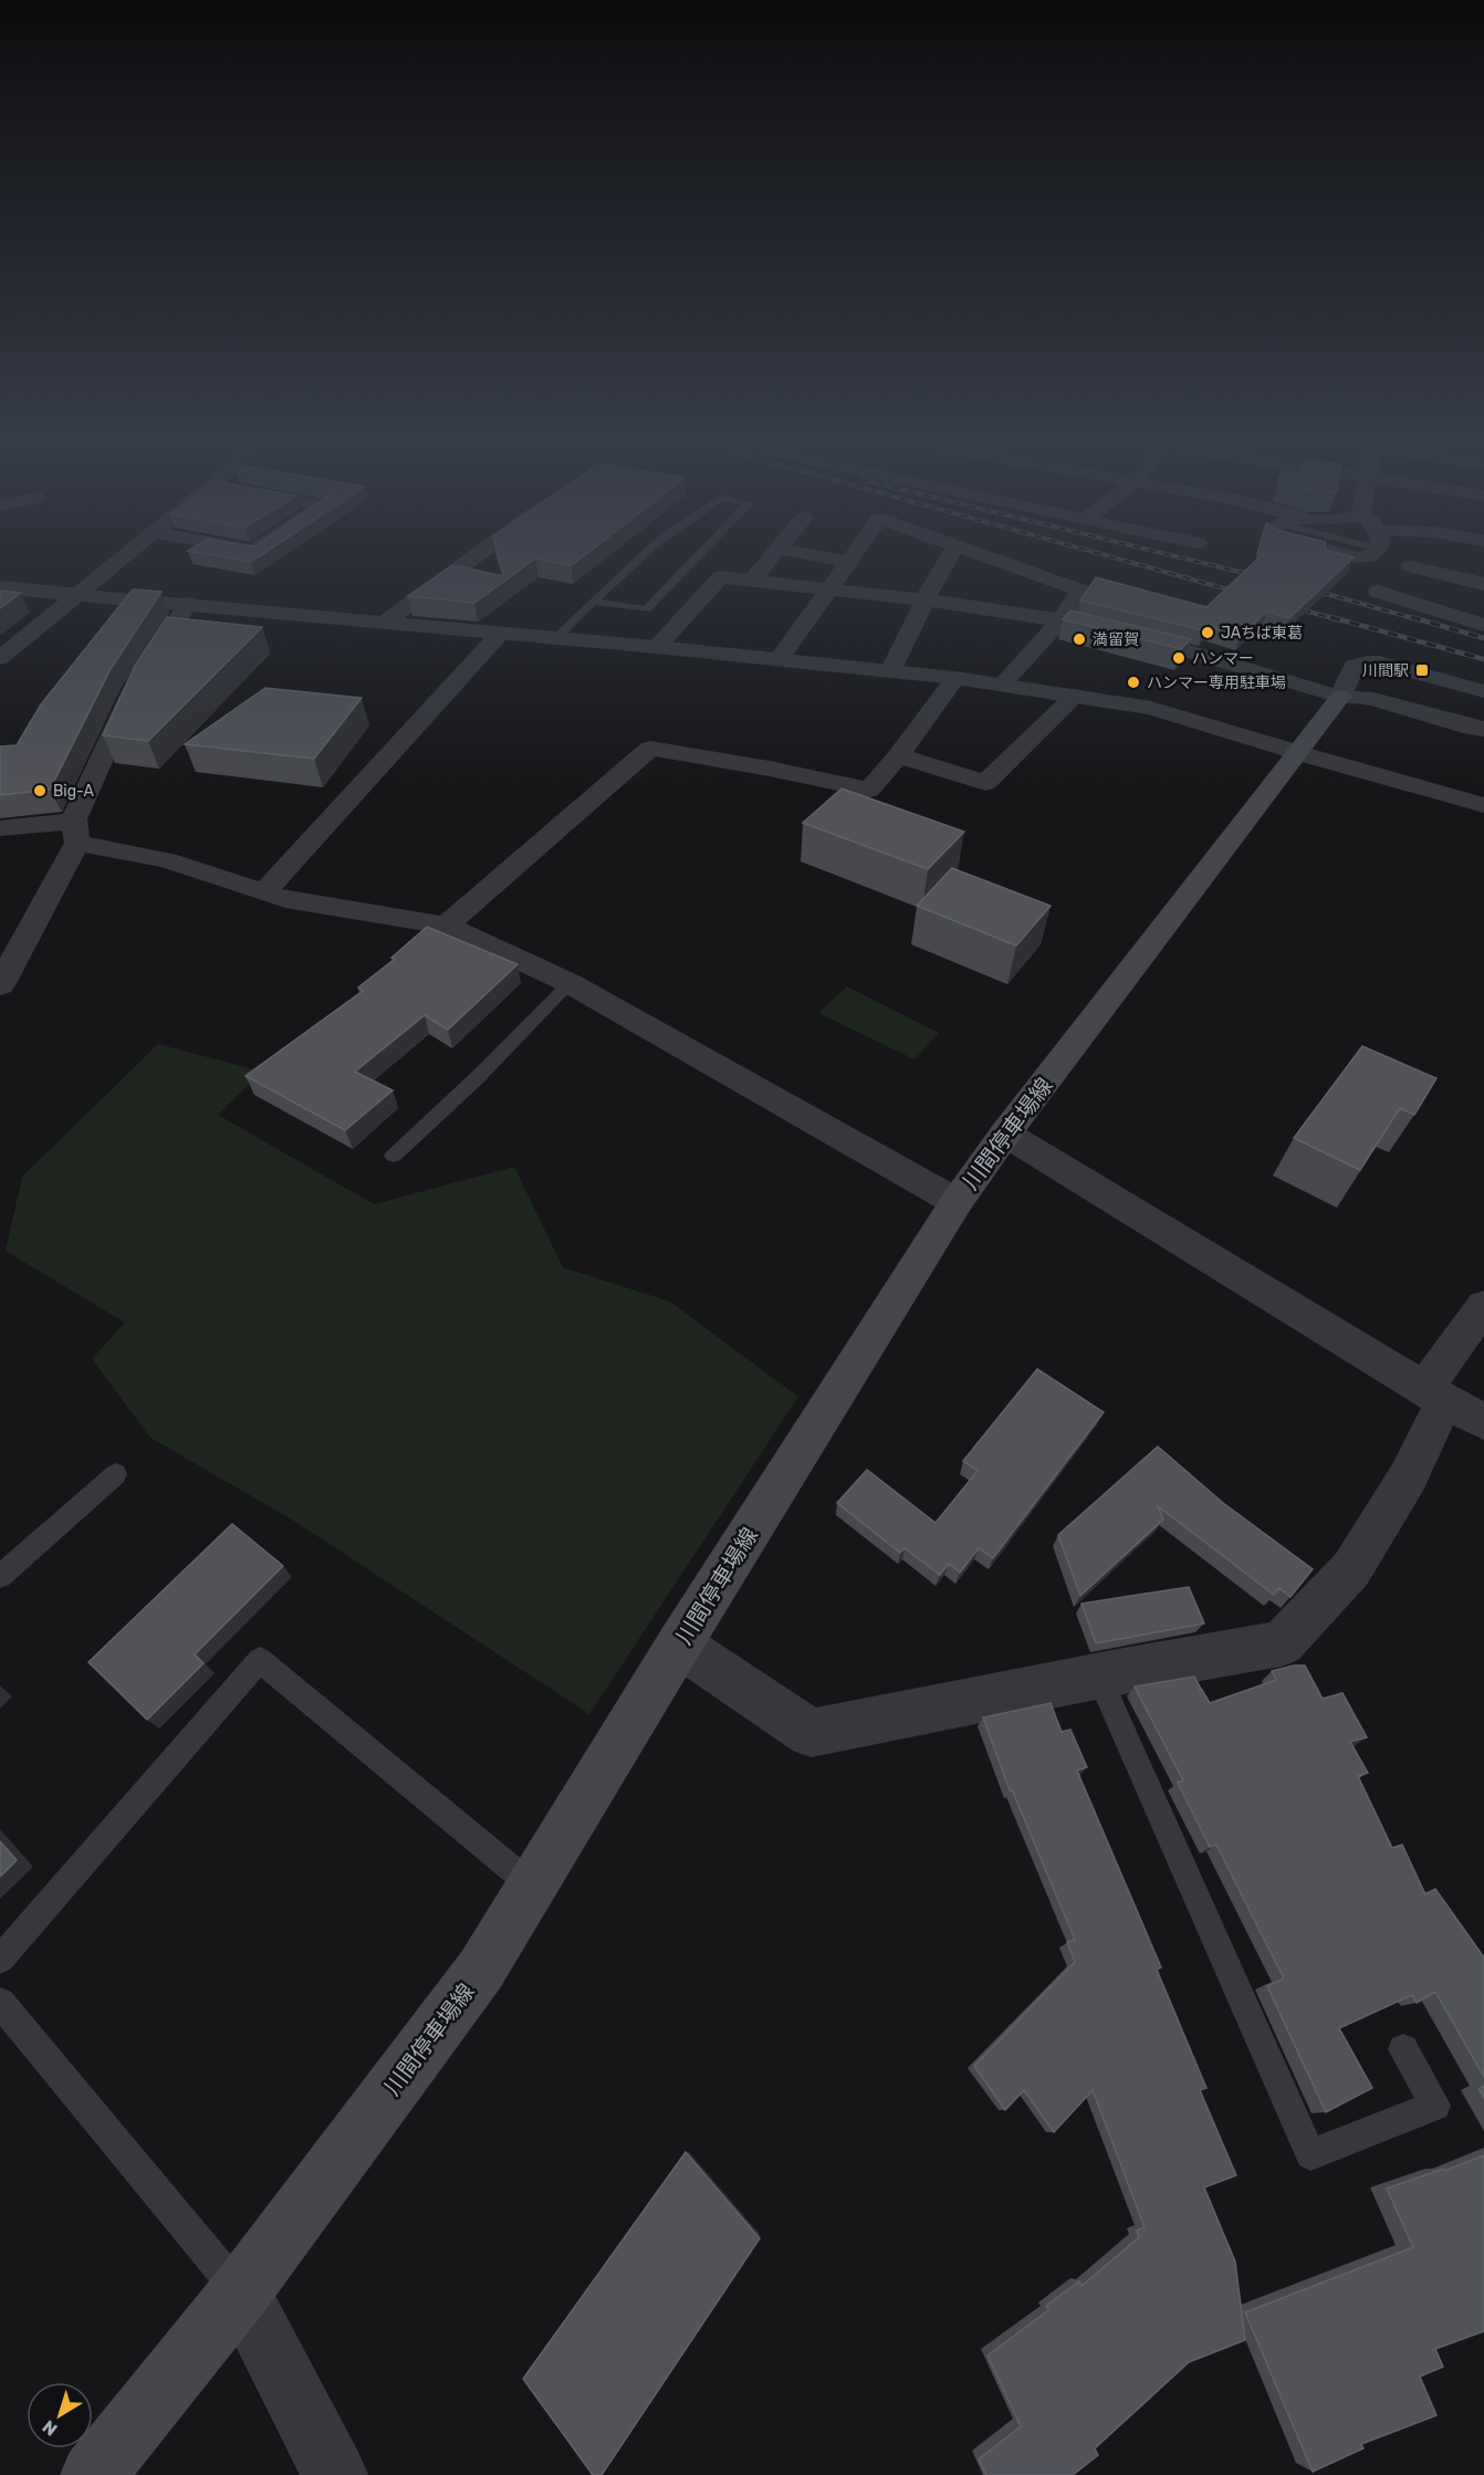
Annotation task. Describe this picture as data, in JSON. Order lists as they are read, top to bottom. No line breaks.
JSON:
{"streets":{"main road":["川間停車場線"]},"places":{"other":["JAちば東葛","満留賀","ハンマー","ハンマー専用駐車場","Big-A"],"transit":["川間駅"]},"north":"bottom left"}
